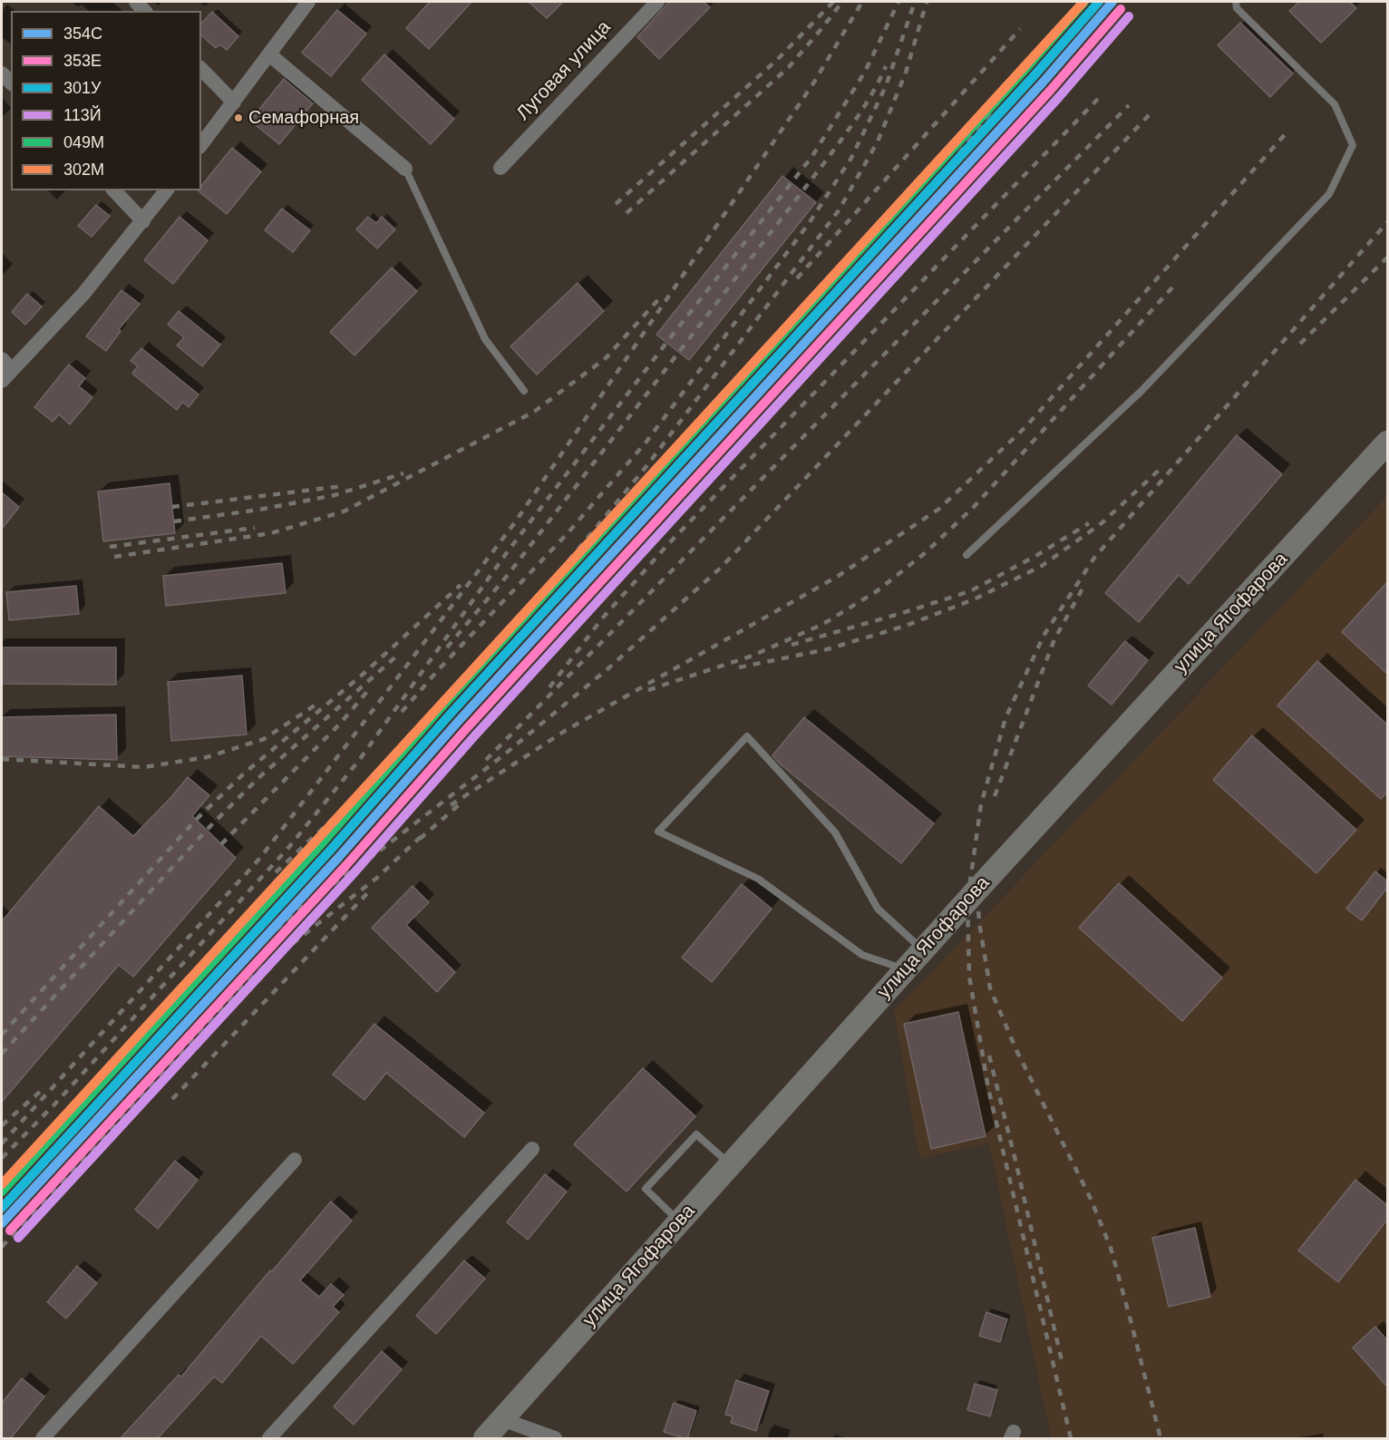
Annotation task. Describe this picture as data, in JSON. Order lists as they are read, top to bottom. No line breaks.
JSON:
{"streets":{"main road":["улица Ягофарова"],"street":["Луговая улица"]},"places":["Семафорная"],"lines":["transit line 354С","transit line 301У","transit line 049М","transit line 302М","transit line 353Е","transit line 113Й"],"legend":["354С","353Е","301У","113Й","049М","302М"]}
